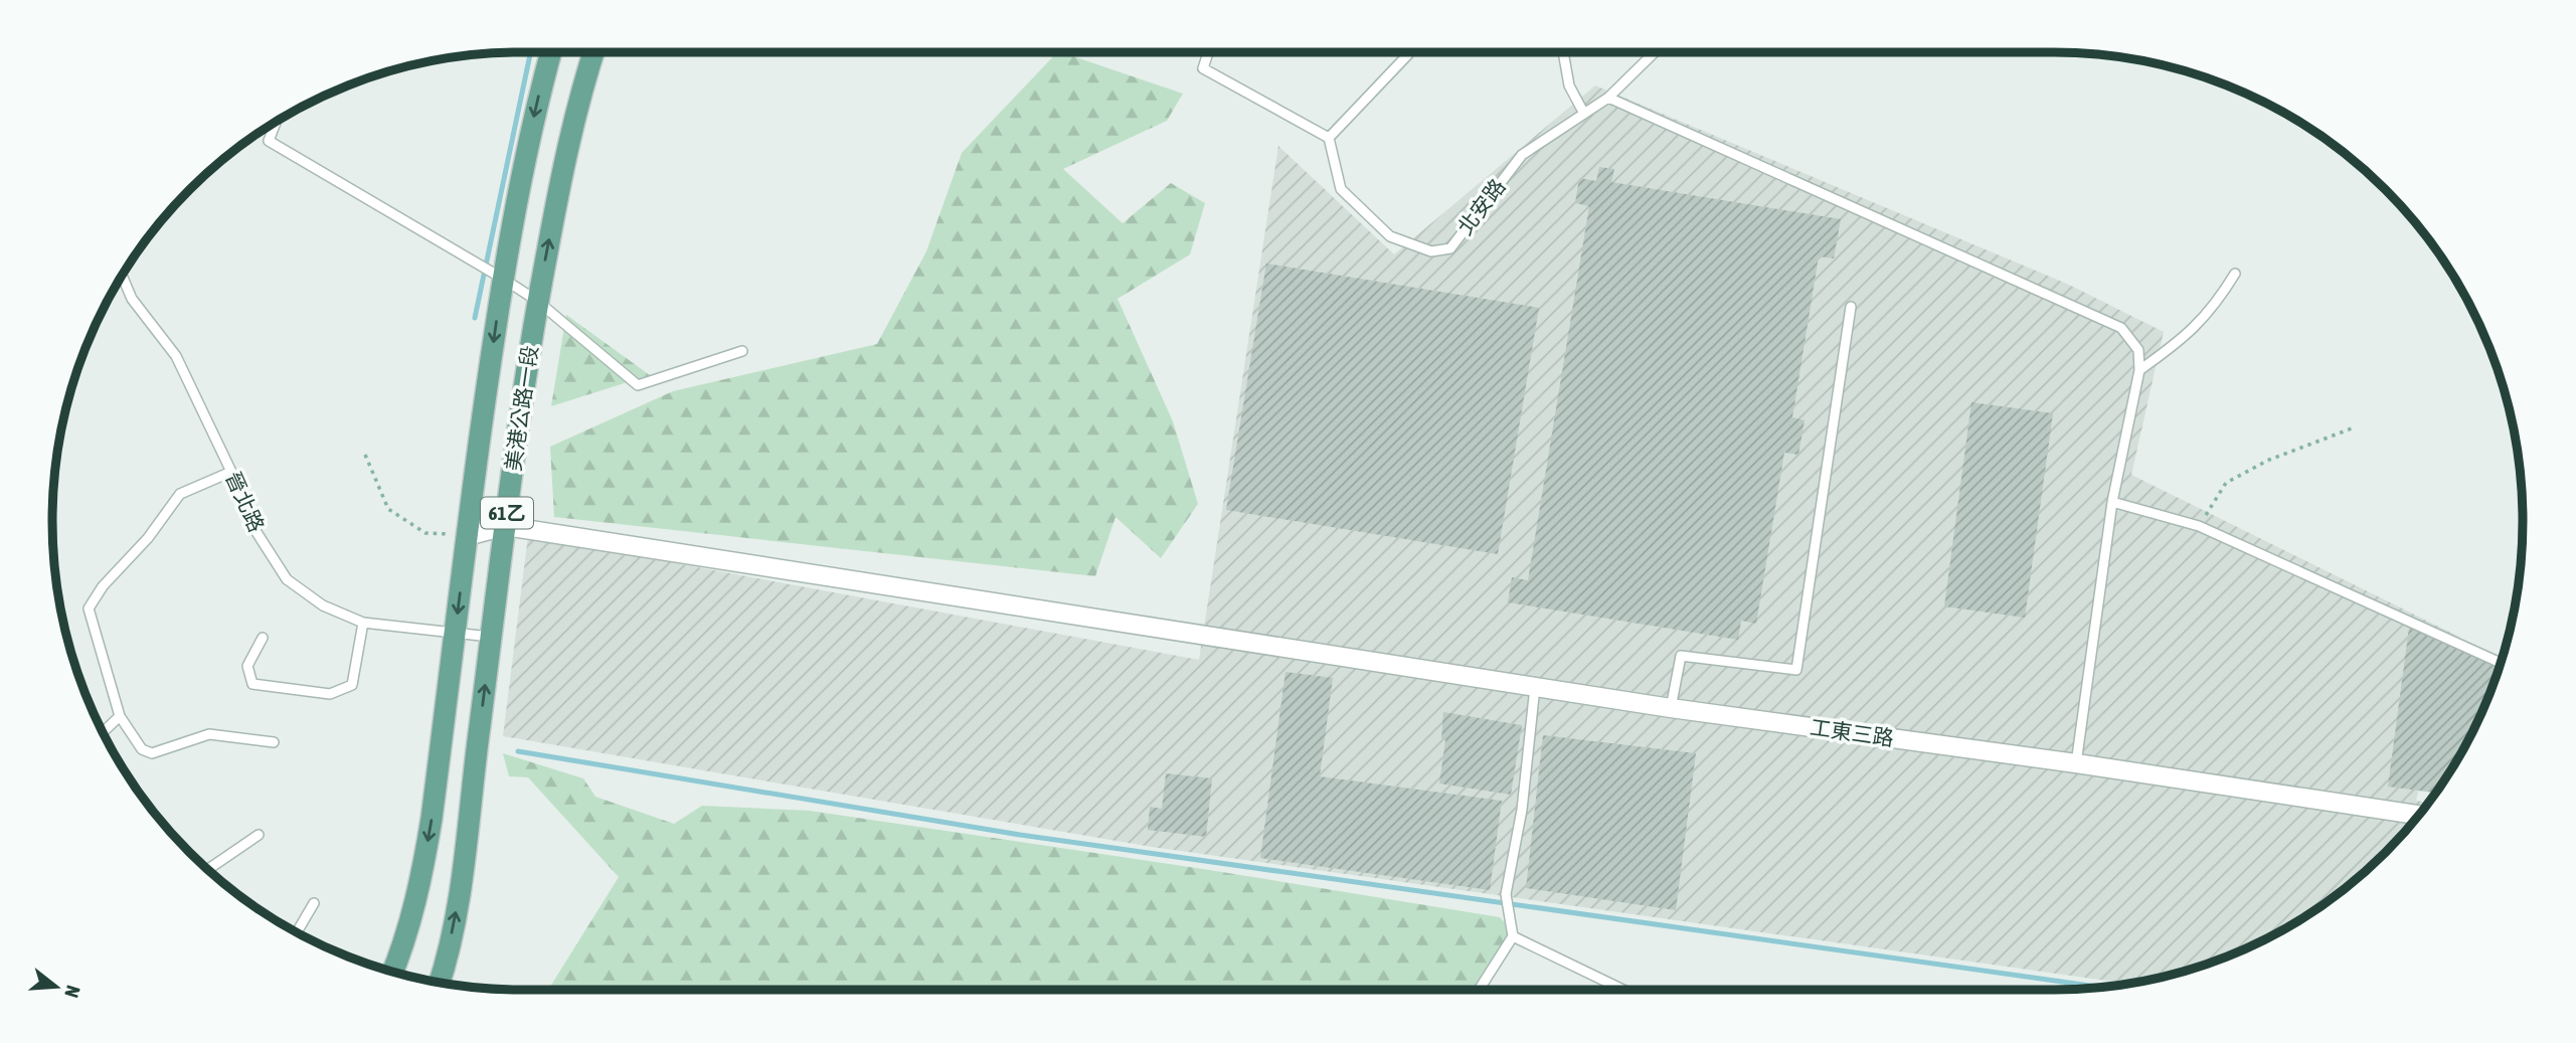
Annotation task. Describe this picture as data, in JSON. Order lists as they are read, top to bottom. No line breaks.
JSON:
{"streets":{"main road":["美港公路一段","61乙"],"street":["工東三路"],"lane":["北安路","晉北路"]},"crossings":[["美港公路一段","晉北路"],["美港公路一段","工東三路"]],"north":"right"}
